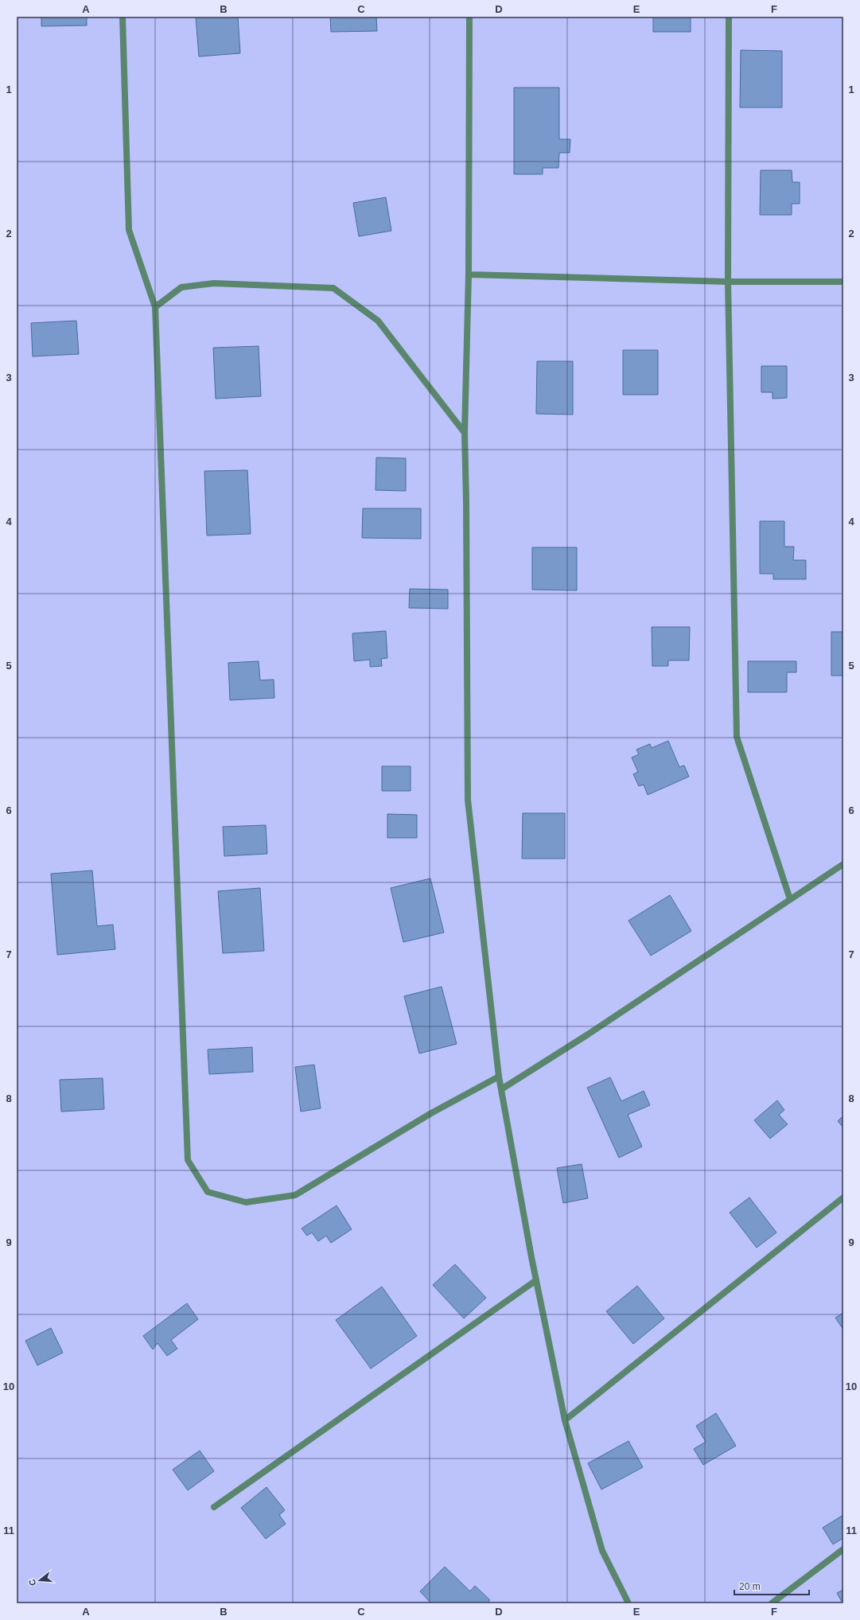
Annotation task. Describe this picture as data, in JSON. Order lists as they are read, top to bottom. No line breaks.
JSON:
{"scale_bar":"20 m","north":"left","grid":{"columns":["A","B","C","D","E","F"],"rows":["1","2","3","4","5","6","7","8","9","10","11"]}}
